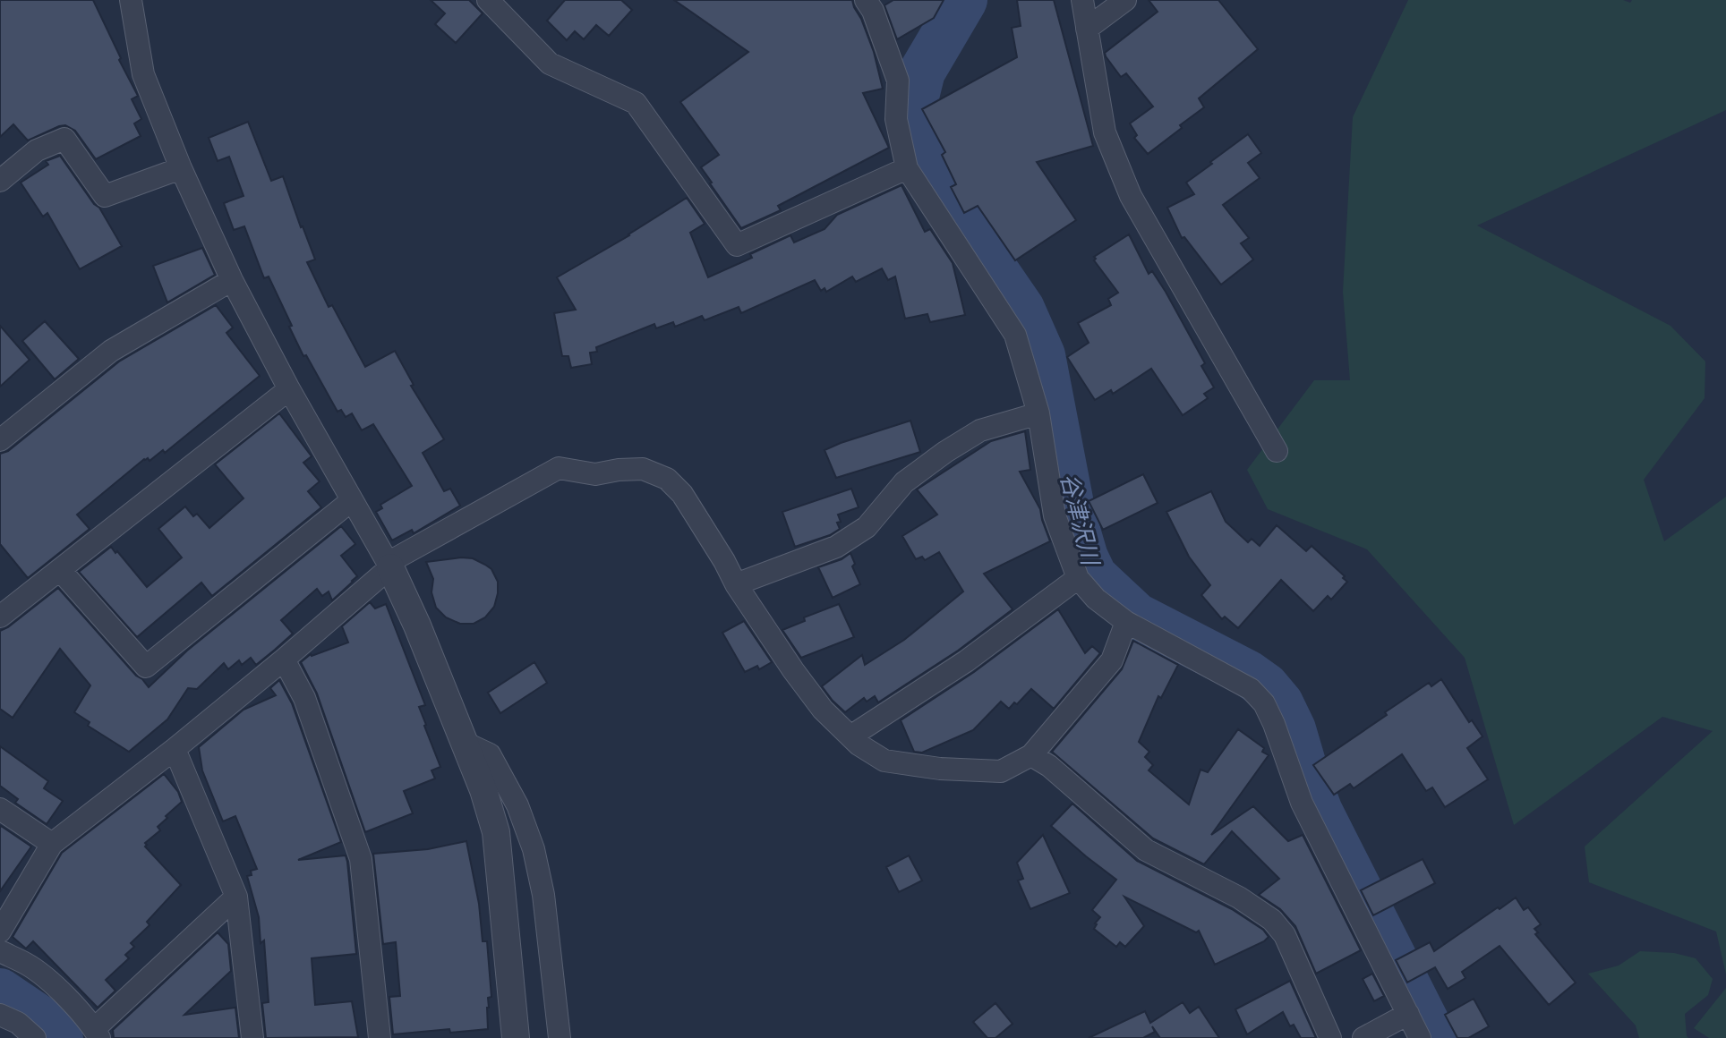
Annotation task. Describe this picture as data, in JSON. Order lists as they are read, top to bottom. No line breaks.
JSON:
{"water":["谷津沢川"]}
